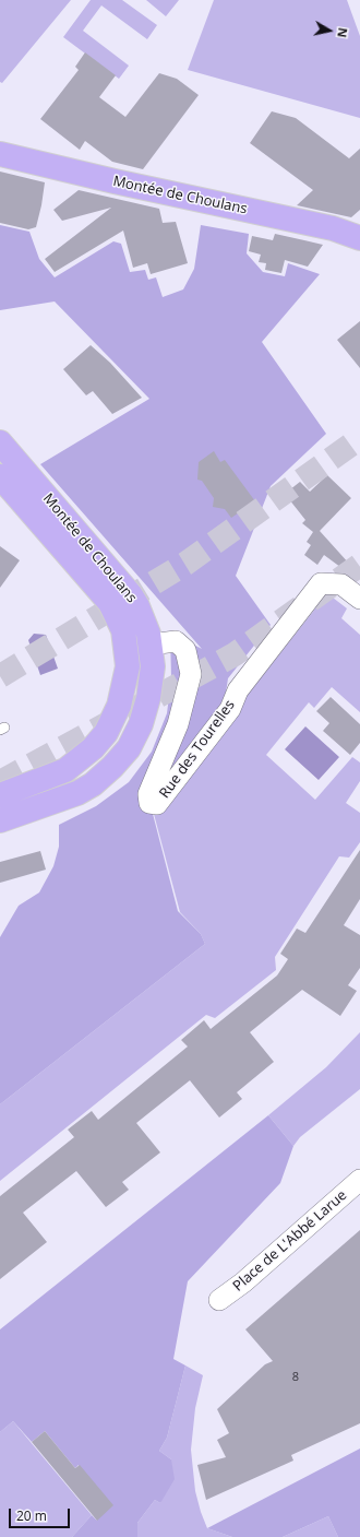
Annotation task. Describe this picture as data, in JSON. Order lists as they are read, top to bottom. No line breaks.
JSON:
{"streets":{"main road":["Montée de Choulans"],"street":["Rue des Tourelles","Place de L'Abbé Larue"]},"crossings":[["Montée de Choulans","Rue des Tourelles"]],"house_numbers":["8"],"scale_bar":"20 m","north":"right"}
